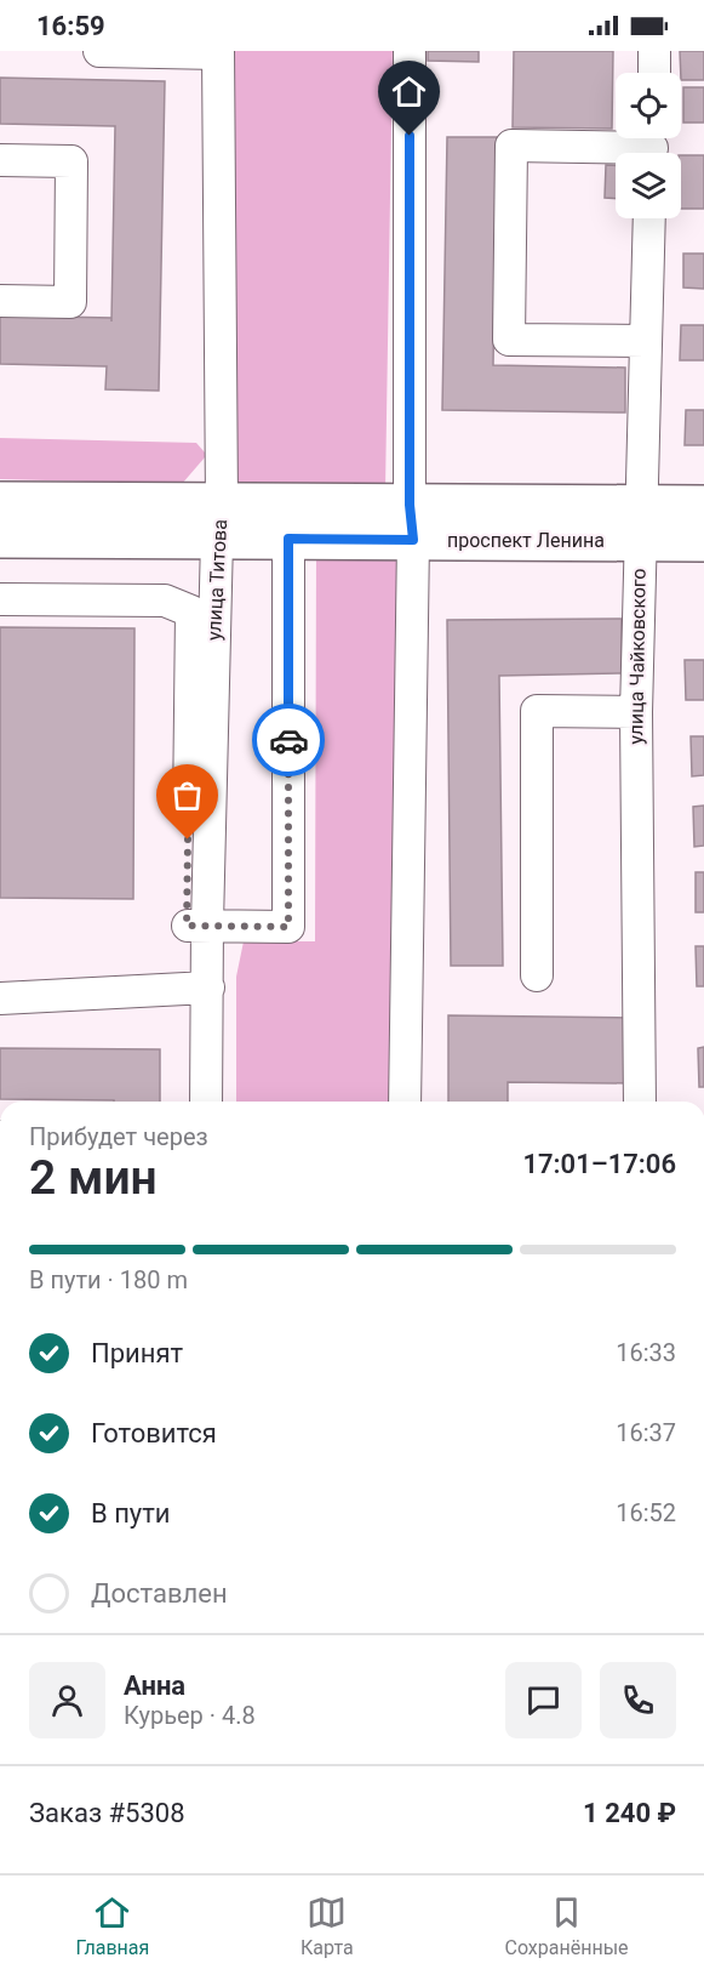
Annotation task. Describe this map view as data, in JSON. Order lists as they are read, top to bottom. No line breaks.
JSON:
{"streets":{"main road":["проспект Ленина"],"street":["улица Титова","улица Чайковского"]},"crossings":[["проспект Ленина","улица Титова"],["проспект Ленина","улица Чайковского"]],"page":{"status":"16:59","heading":["2 мин","Прибудет через","17:01–17:06"],"panel":["Анна","Курьер · 4.8","Заказ #5308","1 240 ₽"],"bar":"В пути · 180 m","list":[["Принят","16:33"],["Готовится","16:37"],["В пути","16:52"],"Доставлен"],"tabs":["Главная","Карта","Сохранённые"]}}
